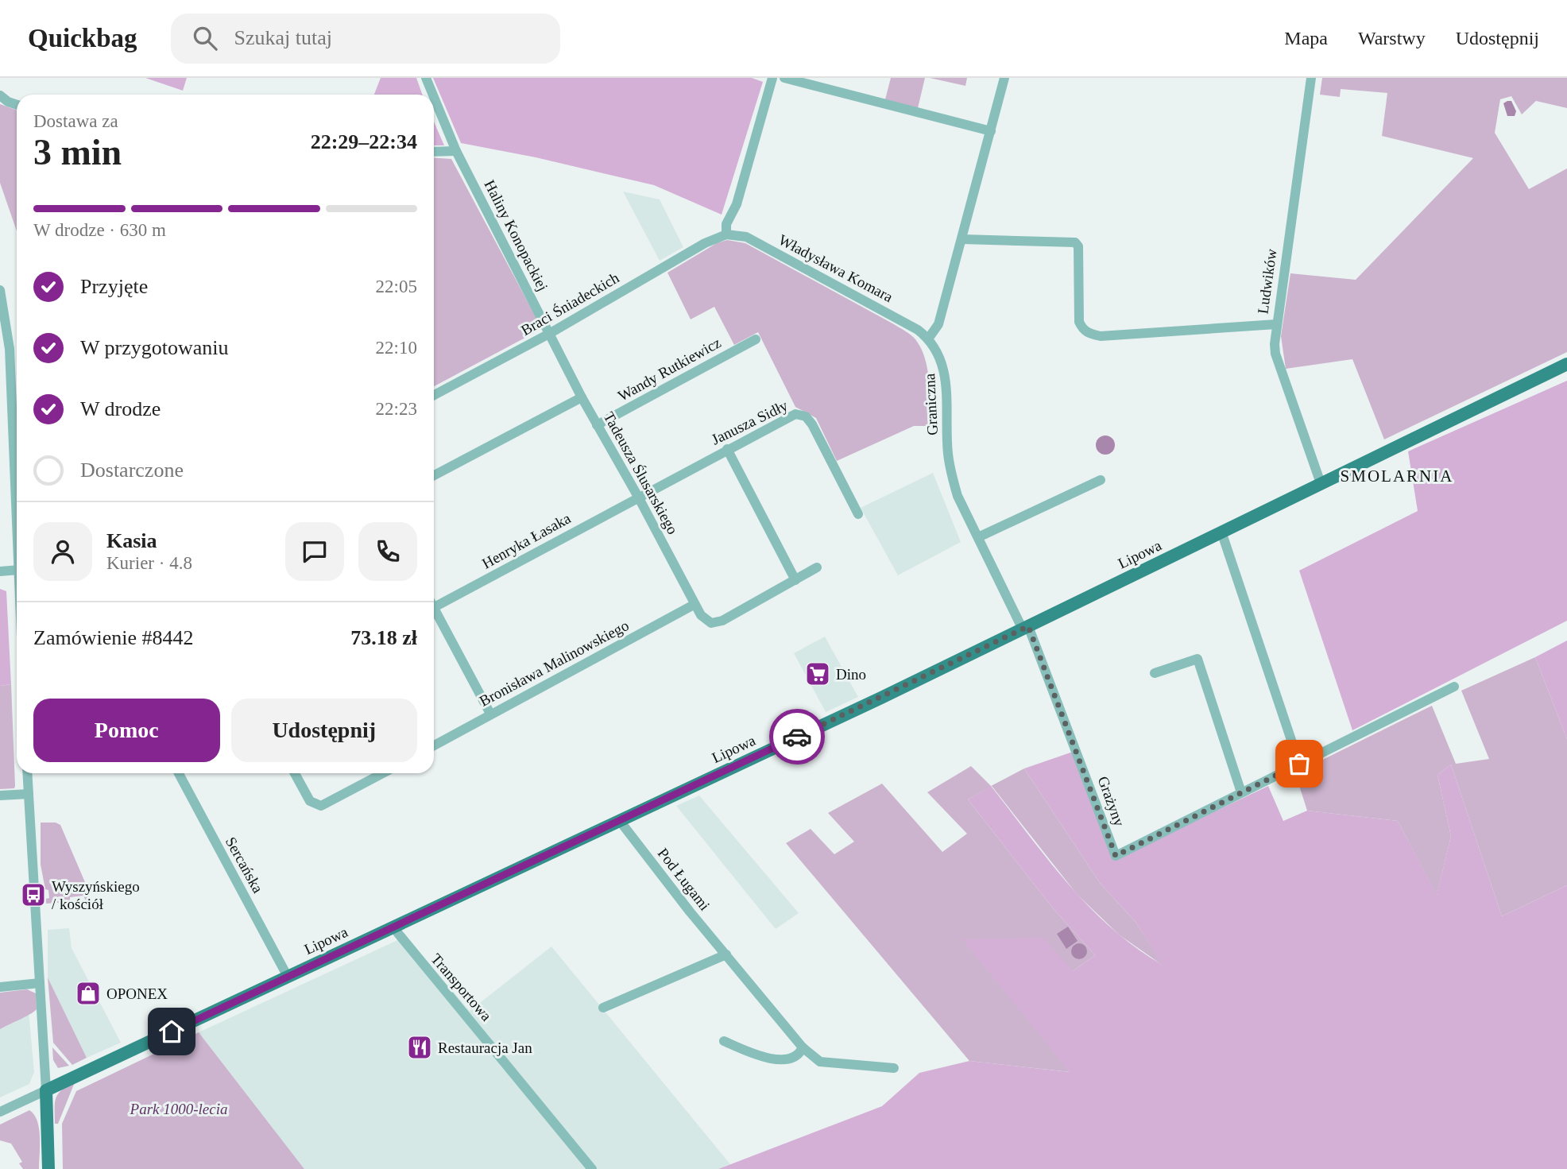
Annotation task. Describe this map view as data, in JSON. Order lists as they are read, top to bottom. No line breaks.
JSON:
{"streets":{"main road":["Lipowa"],"street":["Haliny Konopackiej","Władysława Komara","Ludwików","Braci Śniadeckich","Wandy Rutkiewicz","Graniczna","Janusza Sidły","Tadeusza Ślusarskiego","Henryka Łasaka","Bronisława Malinowskiego","Grażyny","Sercańska","Pod Ługami","Transportowa"]},"crossings":[["Haliny Konopackiej","Braci Śniadeckich"],["Haliny Konopackiej","Tadeusza Ślusarskiego"],["Władysława Komara","Braci Śniadeckich"],["Władysława Komara","Graniczna"],["Ludwików","Lipowa"],["Braci Śniadeckich","Tadeusza Ślusarskiego"],["Wandy Rutkiewicz","Tadeusza Ślusarskiego"],["Graniczna","Lipowa"],["Graniczna","Grażyny"],["Janusza Sidły","Tadeusza Ślusarskiego"],["Janusza Sidły","Henryka Łasaka"],["Tadeusza Ślusarskiego","Henryka Łasaka"],["Tadeusza Ślusarskiego","Bronisława Malinowskiego"],["Lipowa","Grażyny"],["Lipowa","Sercańska"],["Lipowa","Pod Ługami"],["Lipowa","Transportowa"]],"districts":["SMOLARNIA"],"parks":["Park 1000-lecia"],"places":{"supermarket":["Dino"],"bus stop":["Wyszyńskiego / kościół"],"shop":["OPONEX"],"restaurant":["Restauracja Jan"]},"page":{"header":"Quickbag","search":"Szukaj tutaj","nav":["Mapa","Warstwy","Udostępnij"],"heading":["3 min","Dostawa za","22:29–22:34"],"panel":["Kasia","Kurier · 4.8","Zamówienie #8442","73.18 zł"],"bar":"W drodze · 630 m","list":[["Przyjęte","22:05"],["W przygotowaniu","22:10"],["W drodze","22:23"],"Dostarczone"],"buttons":["Pomoc","Udostępnij"]}}
